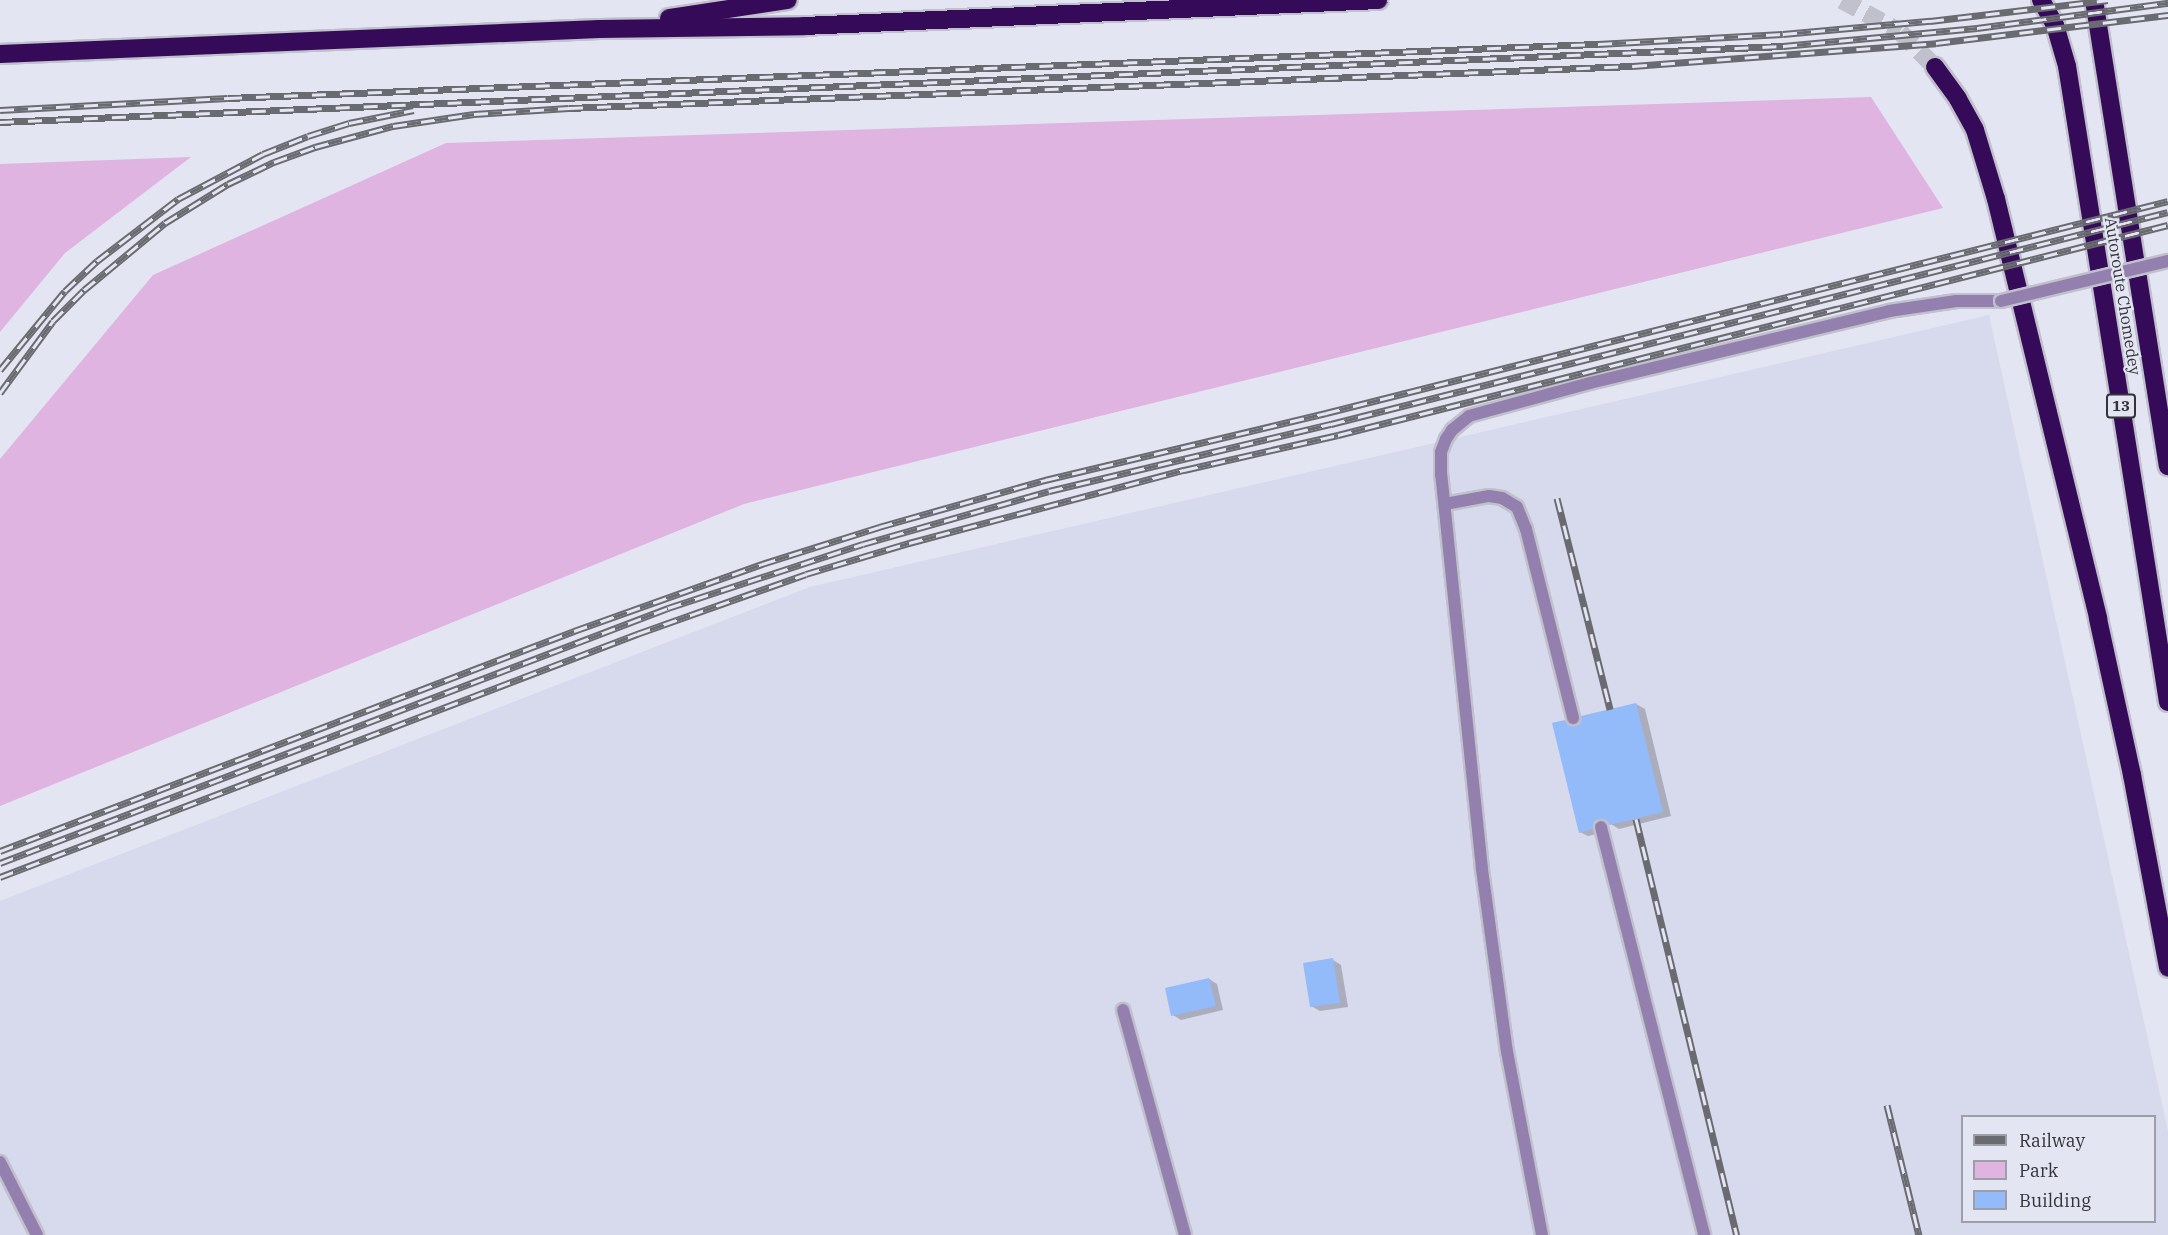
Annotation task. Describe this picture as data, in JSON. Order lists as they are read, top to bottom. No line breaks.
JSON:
{"streets":{"highway":["Autoroute Chomedey","13"]},"legend":["Railway","Park","Building"]}
